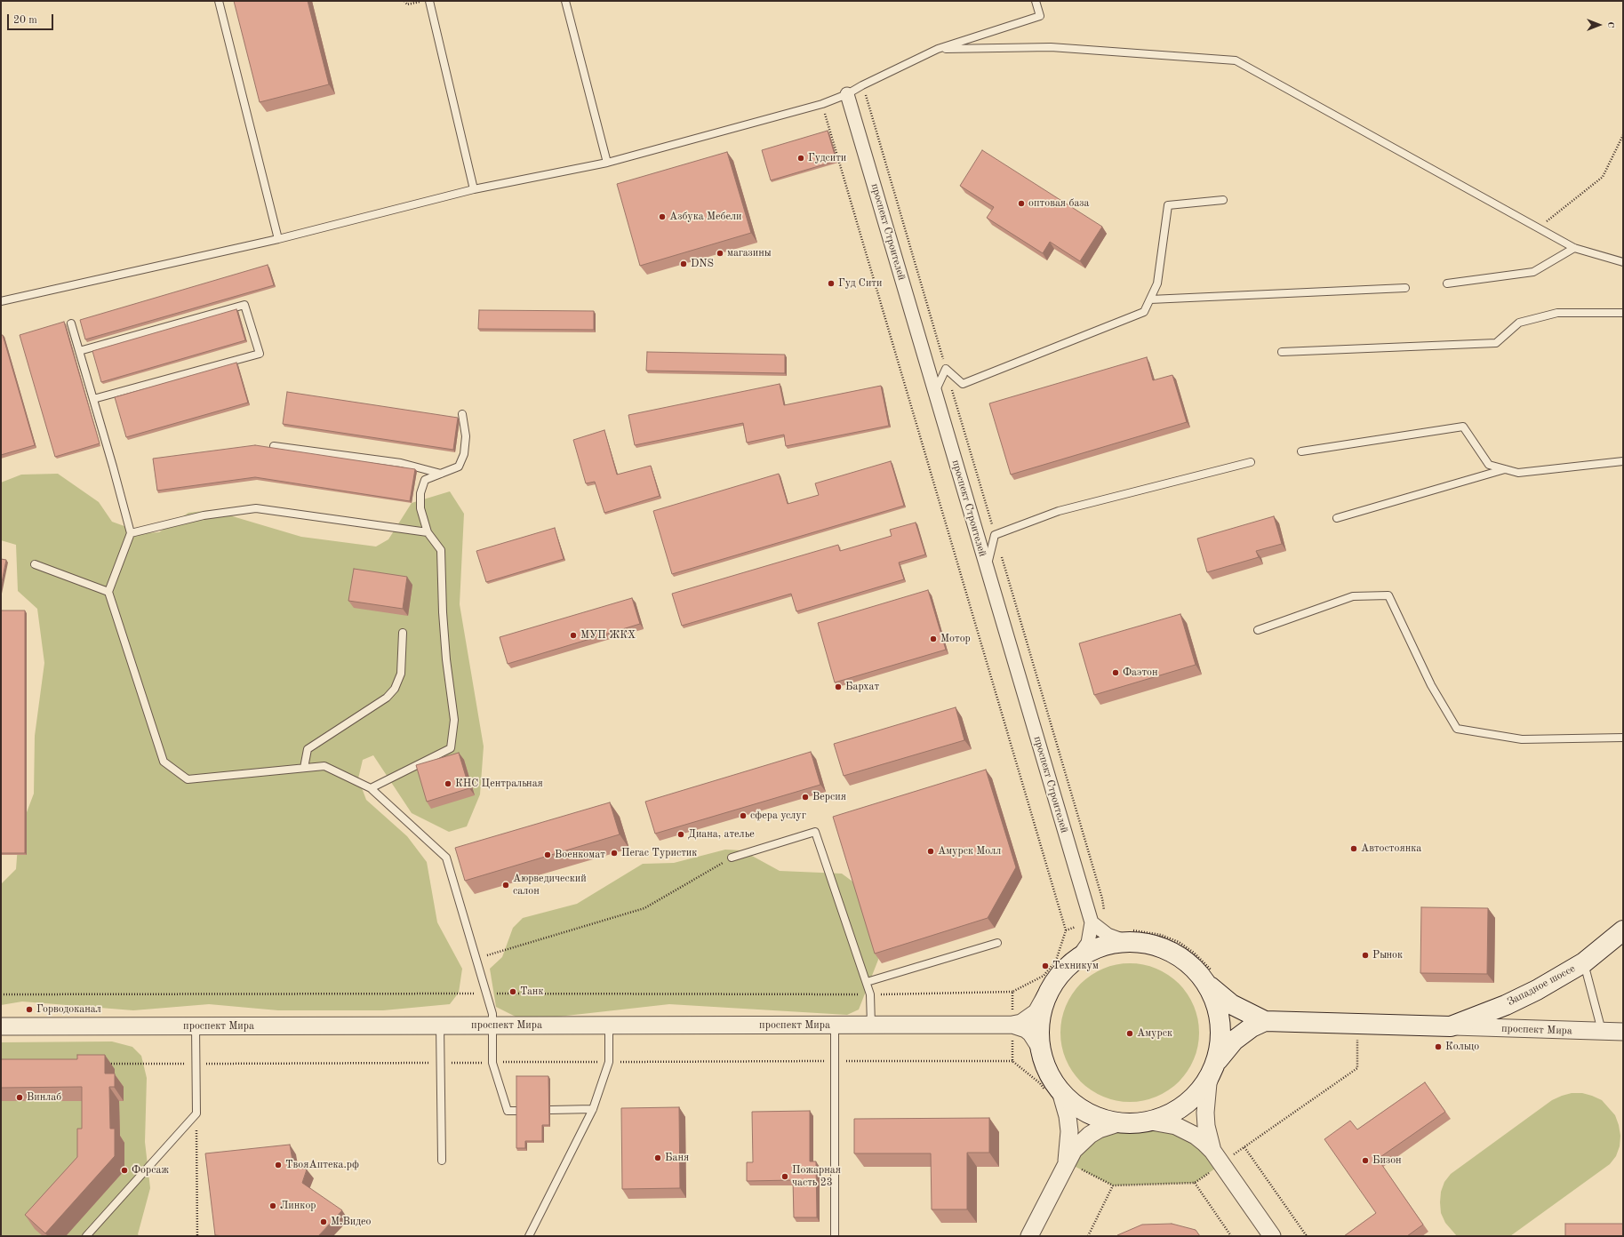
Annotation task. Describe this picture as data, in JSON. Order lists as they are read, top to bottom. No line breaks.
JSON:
{"streets":{"main road":["Западное шоссе"],"street":["проспект Строителей","проспект Мира"]},"crossings":[["Западное шоссе","проспект Мира"]],"places":["Гудсити","оптовая база","Азбука Мебели","магазины","DNS","Гуд Сити","МУП ЖКХ","Мотор","Фаэтон","Бархат","КНС Центральная","Версия","сфера услуг","Диана, ателье","Автостоянка","Амурск Молл","Пегас Туристик","Военкомат","Аюрведический салон","Рынок","Техникум","Танк","Горводоканал","Амурск","Кольцо","Винлаб","Баня","Бизон","ТвояАптека.рф","Форсаж","Пожарная часть 23","Линкор","М.Видео"],"scale_bar":"20 m","north":"right"}
